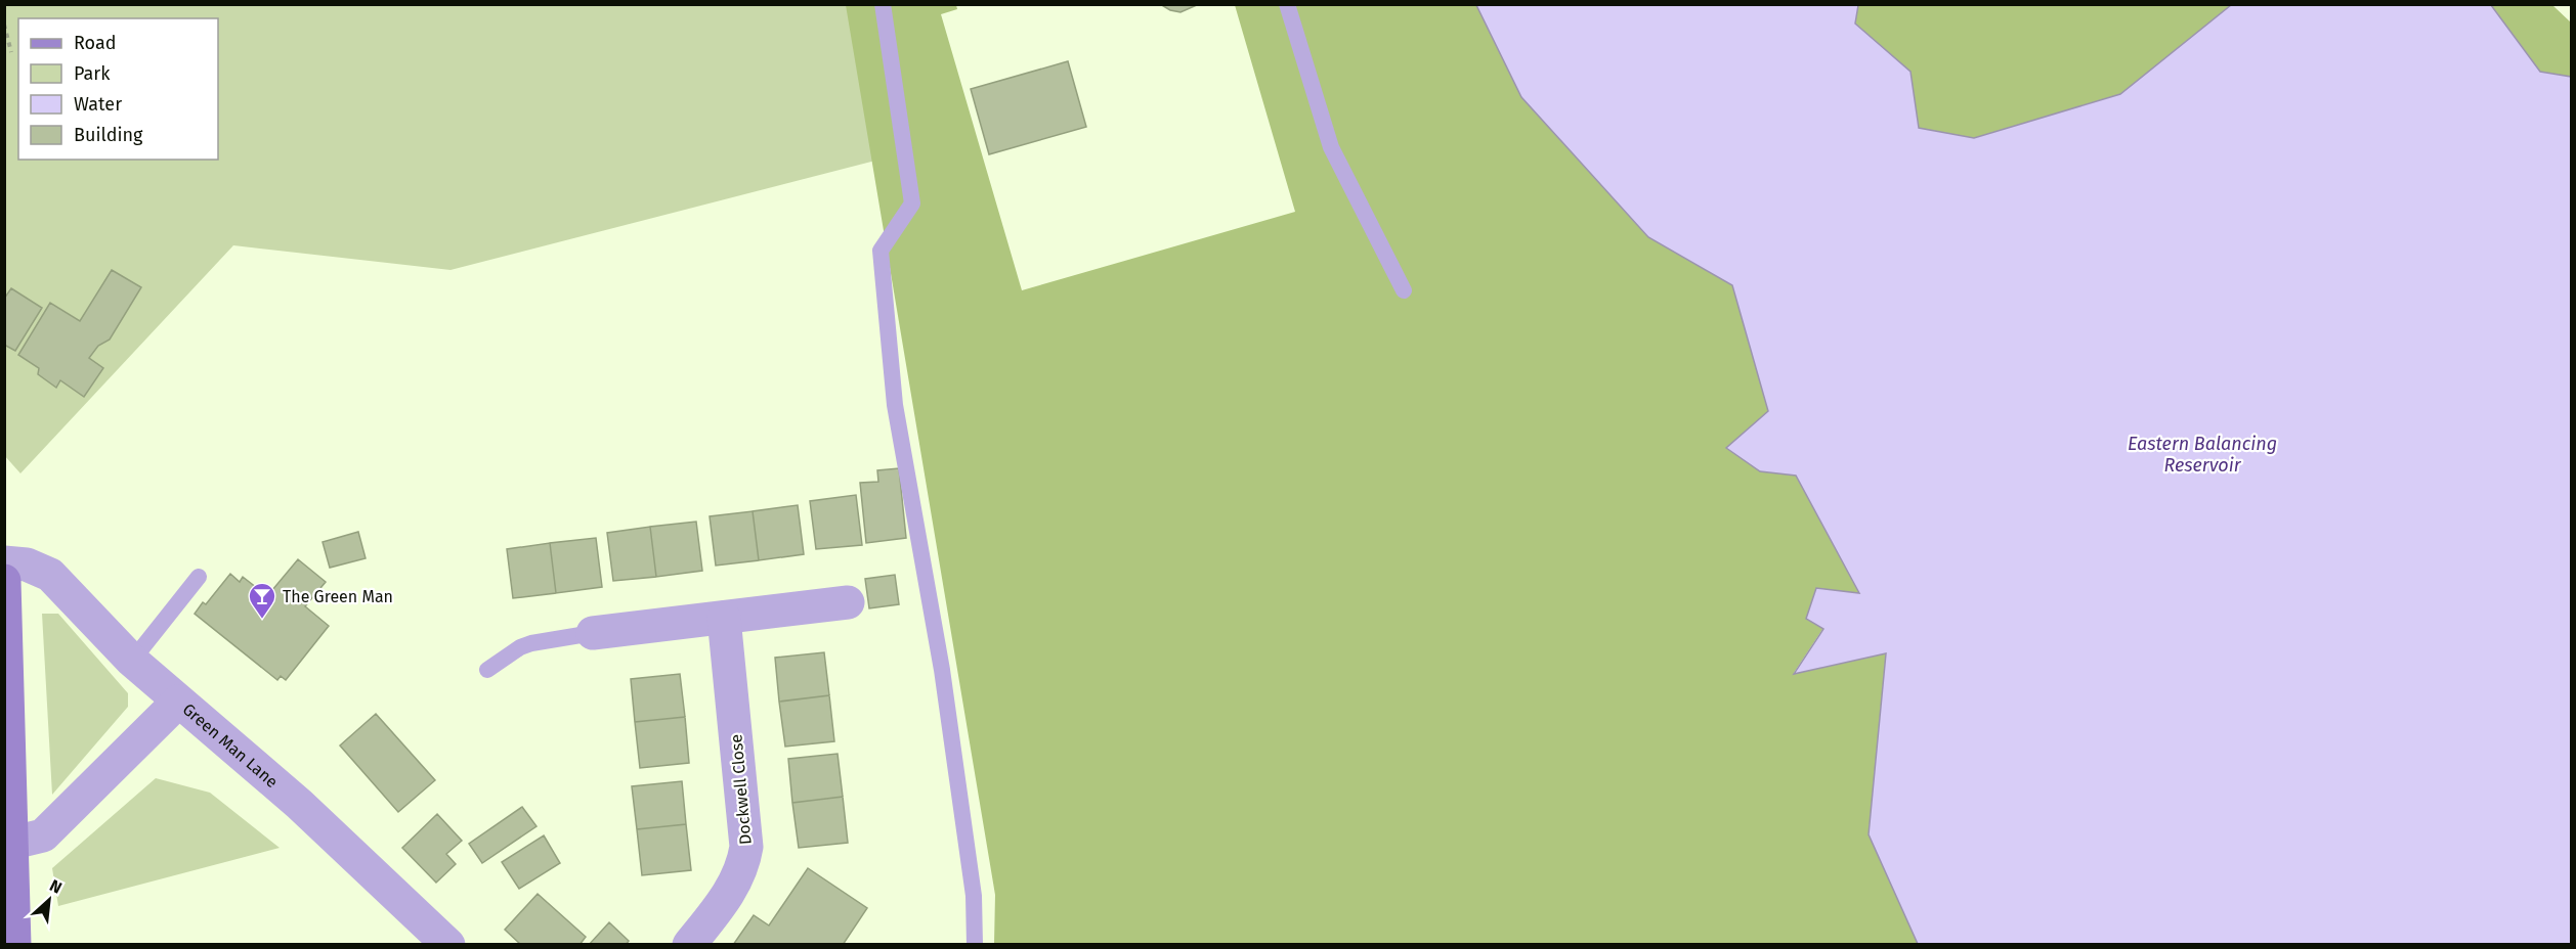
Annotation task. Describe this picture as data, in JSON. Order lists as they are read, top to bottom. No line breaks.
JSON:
{"streets":{"street":["Green Man Lane","Dockwell Close"]},"water":["Eastern Balancing Reservoir"],"places":{"bar":["The Green Man"]},"legend":["Road","Park","Water","Building"],"north":"top right"}
